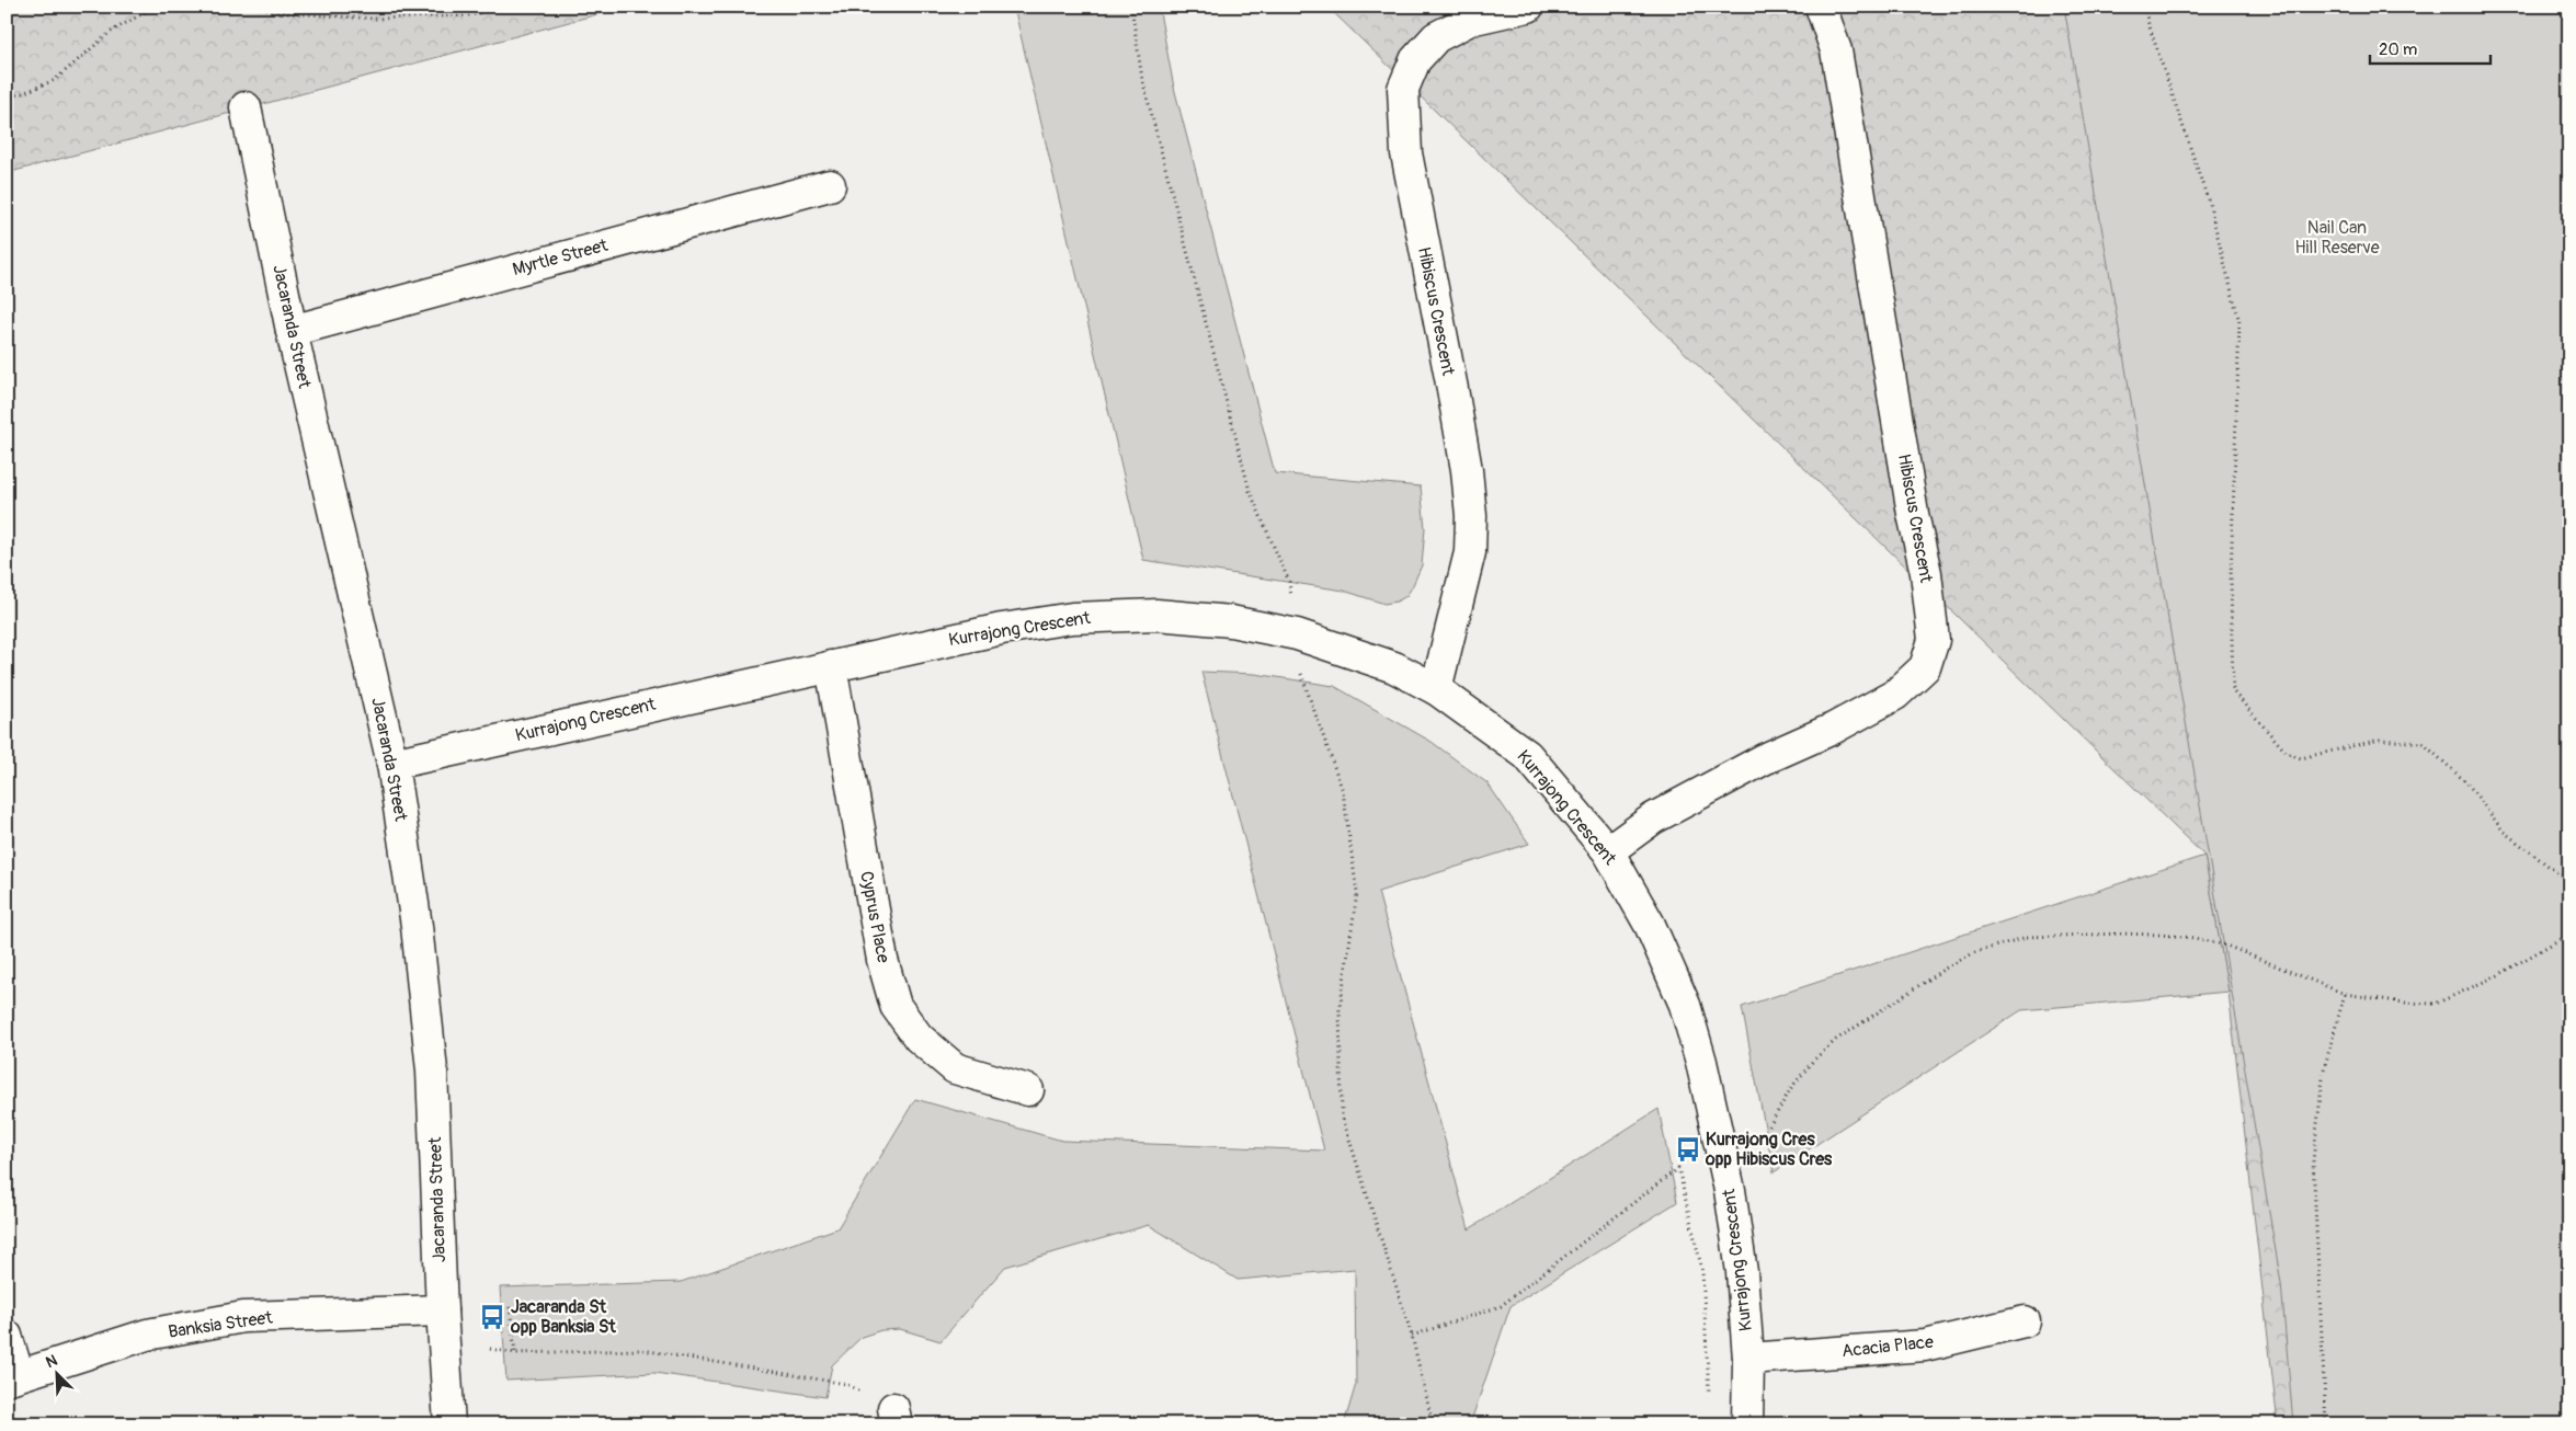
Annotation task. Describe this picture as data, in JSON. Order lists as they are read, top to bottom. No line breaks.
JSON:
{"streets":{"street":["Myrtle Street","Hibiscus Crescent","Jacaranda Street","Kurrajong Crescent","Cyprus Place","Banksia Street","Acacia Place"]},"crossings":[["Myrtle Street","Jacaranda Street"],["Hibiscus Crescent","Kurrajong Crescent"],["Jacaranda Street","Kurrajong Crescent"],["Jacaranda Street","Banksia Street"],["Kurrajong Crescent","Cyprus Place"],["Kurrajong Crescent","Acacia Place"]],"parks":["Nail Can Hill Reserve"],"places":{"bus stop":["Kurrajong Cres opp Hibiscus Cres","Jacaranda St opp Banksia St"]},"scale_bar":"20 m","north":"top left"}
